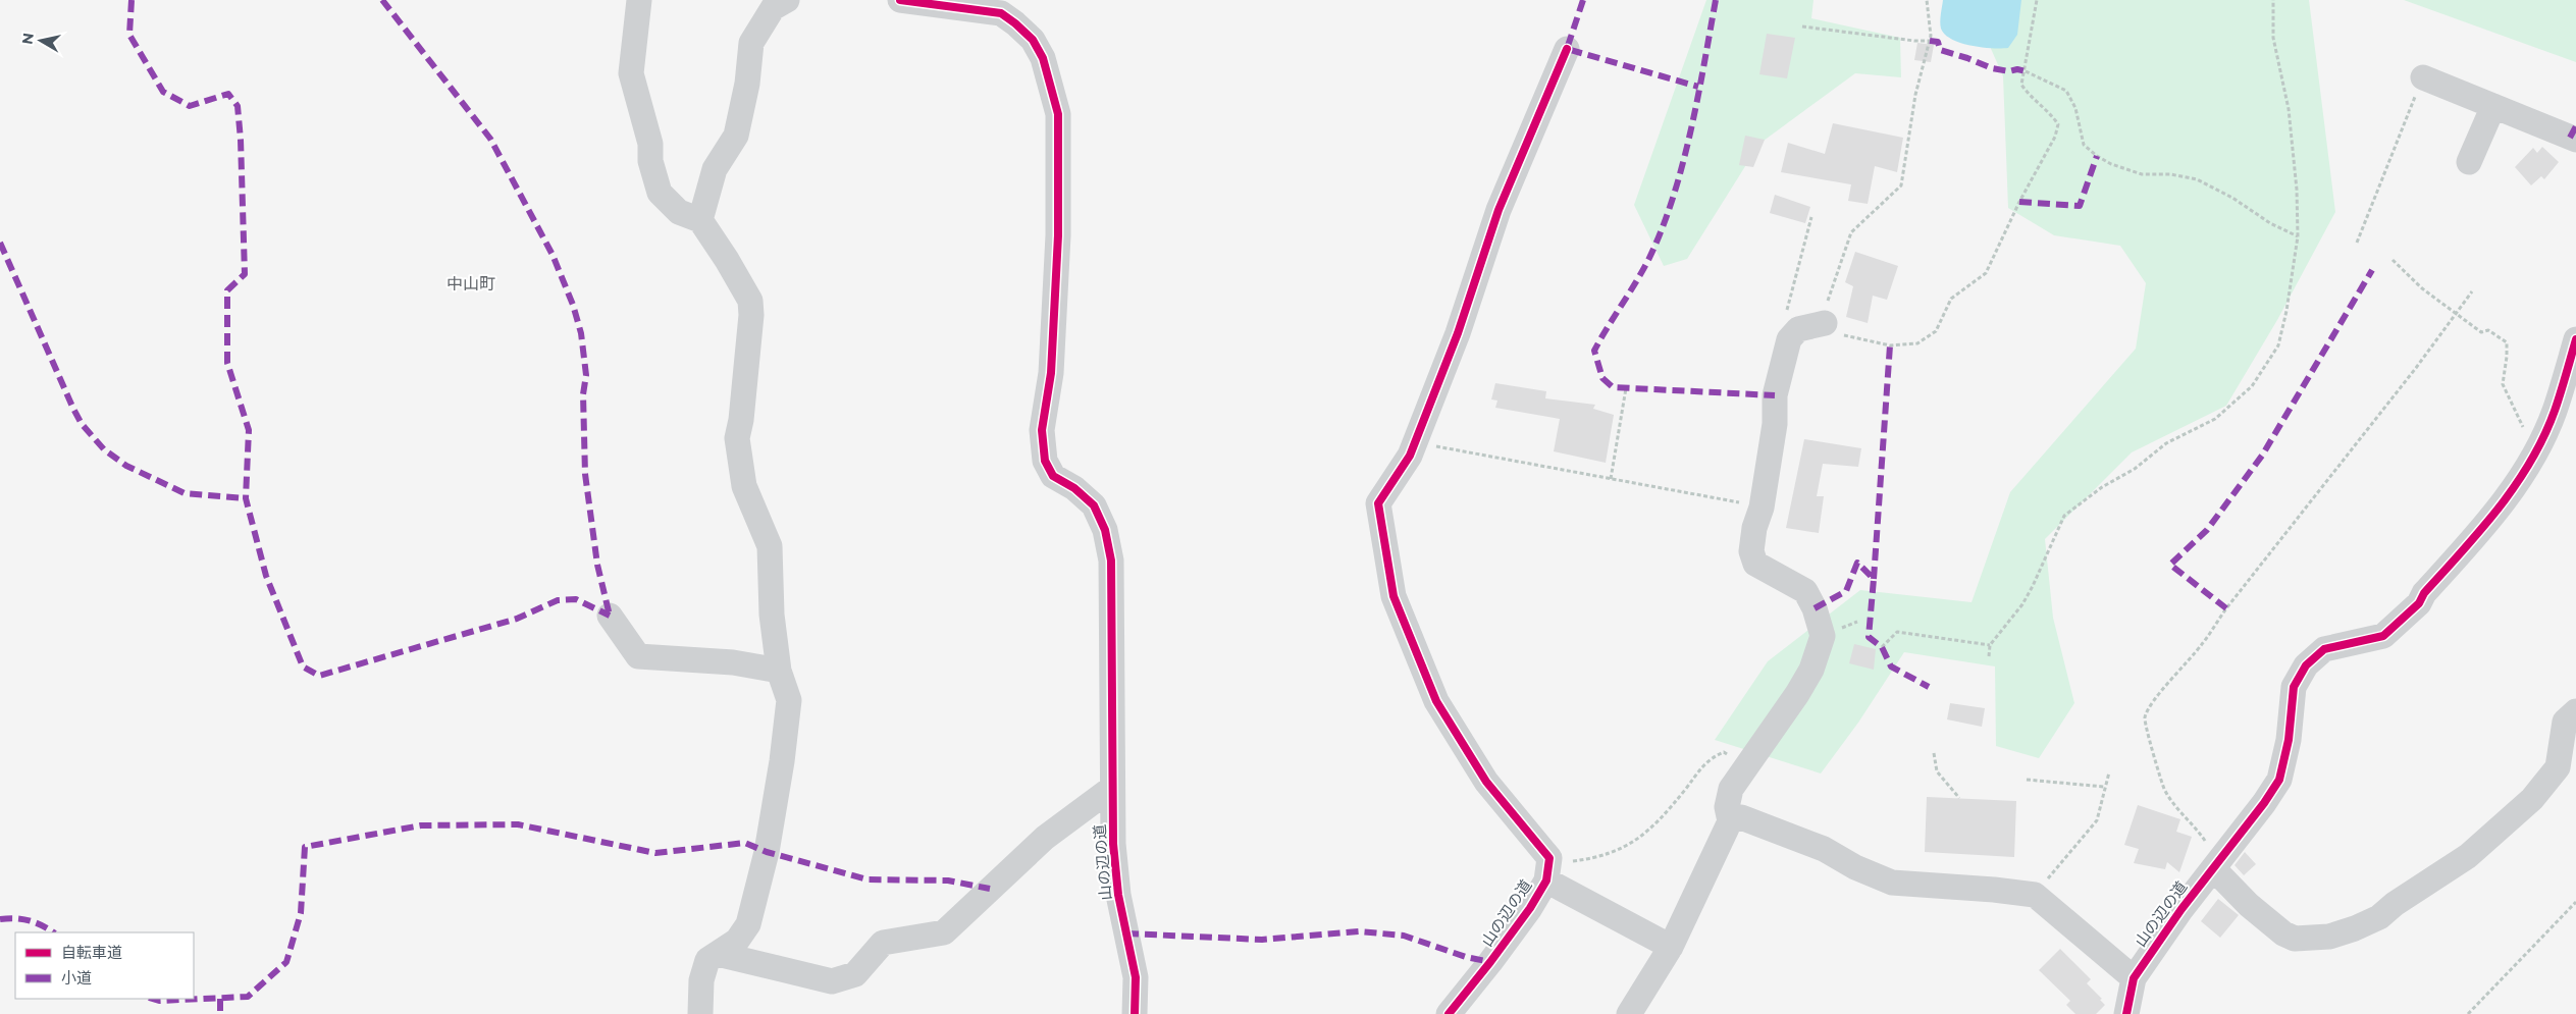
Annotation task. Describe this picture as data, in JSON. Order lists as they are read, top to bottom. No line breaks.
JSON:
{"streets":{"street":["山の辺の道"]},"districts":["中山町"],"legend":["自転車道","小道"],"north":"left"}
